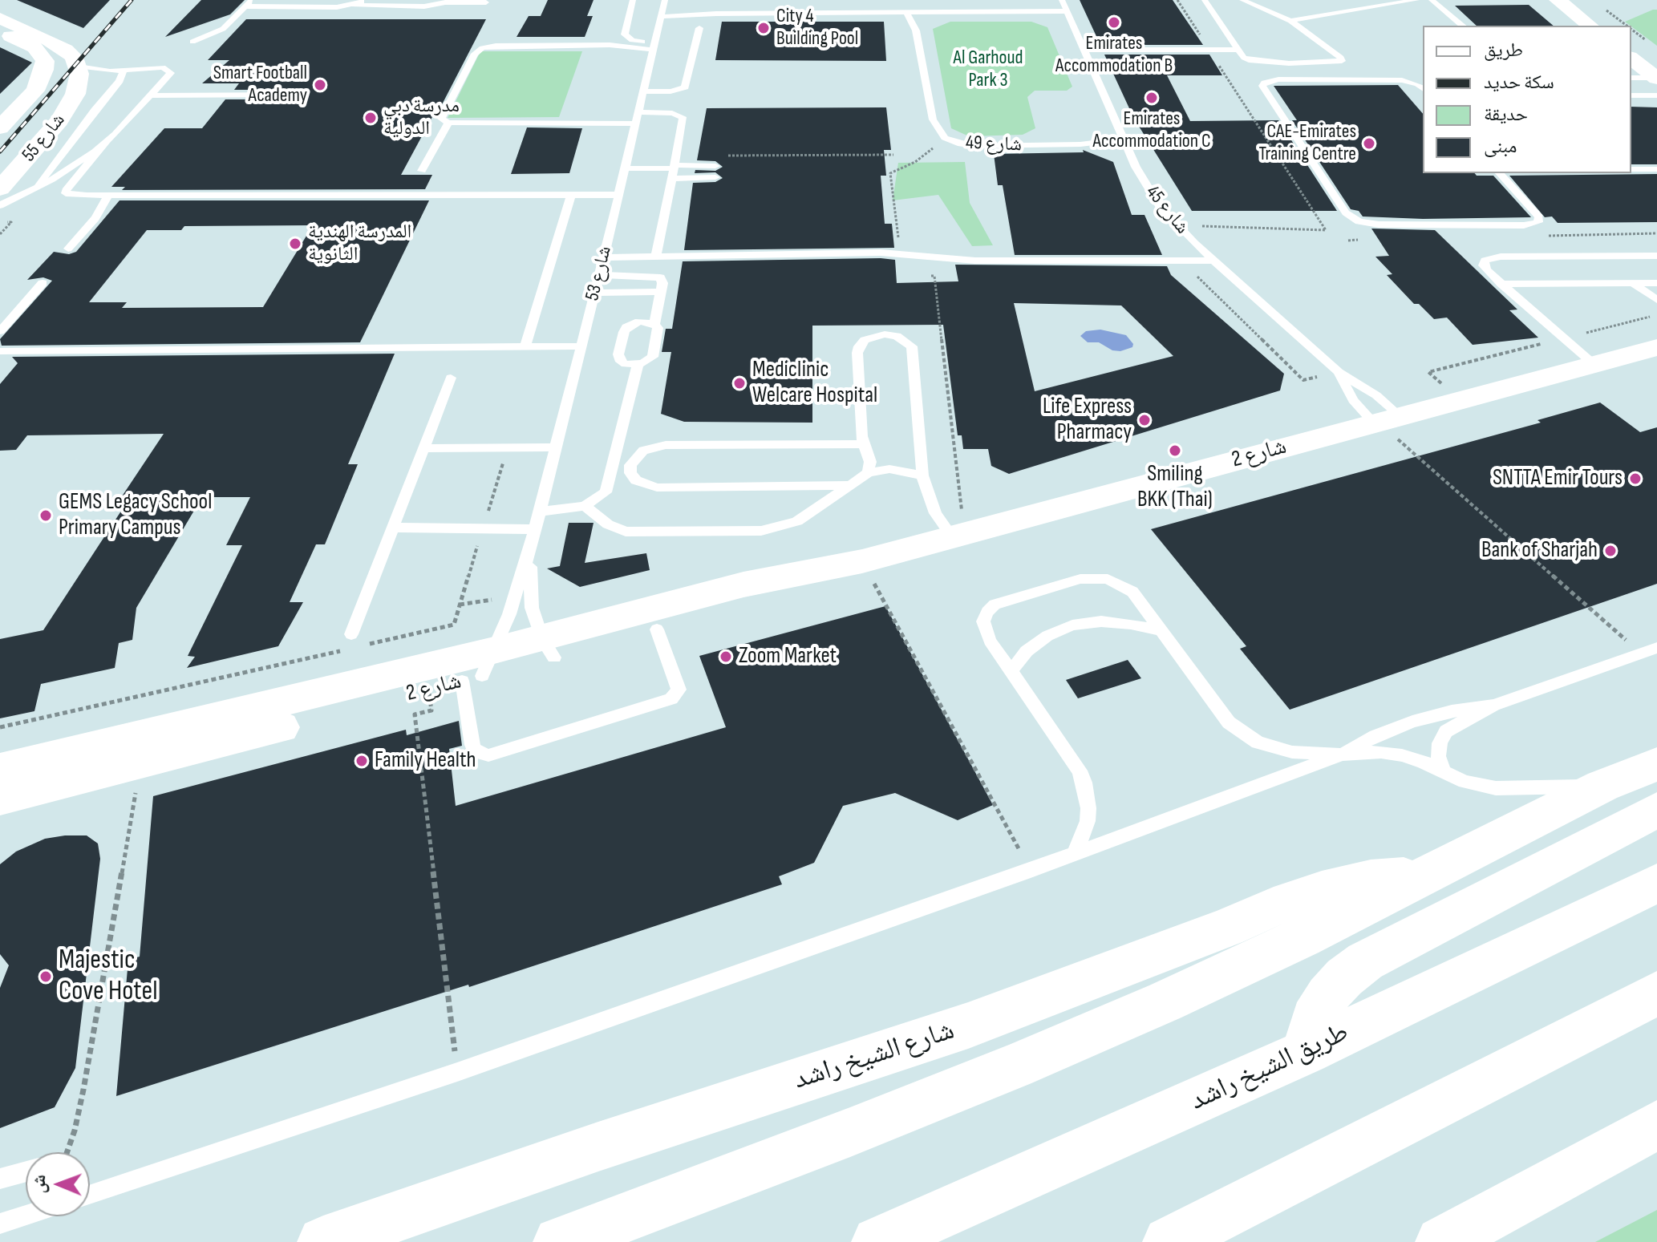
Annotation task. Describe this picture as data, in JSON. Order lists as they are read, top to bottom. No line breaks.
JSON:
{"streets":{"main road":["شارع 55","شارع 2","شارع الشيخ راشد","طريق الشيخ راشد"],"lane":["شارع 49","شارع 45","شارع 53"]},"crossings":[["شارع 49","شارع 45"],["شارع 45","شارع 2"],["شارع 53","شارع 2"]],"parks":["Al Garhoud Park 3"],"places":["Emirates Accommodation B","City 4 Building Pool","Smart Football Academy","Emirates Accommodation C","مدرسة دبي الدولية","CAE-Emirates Training Centre","المدرسة الهندية الثانوية","Mediclinic Welcare Hospital","Life Express Pharmacy","Smiling BKK (Thai)","SNTTA Emir Tours","GEMS Legacy School Primary Campus","Bank of Sharjah","Zoom Market","Family Health","Majestic Cove Hotel"],"legend":["طريق","سكة حديد","حديقة","مبنى"],"north":"left"}
